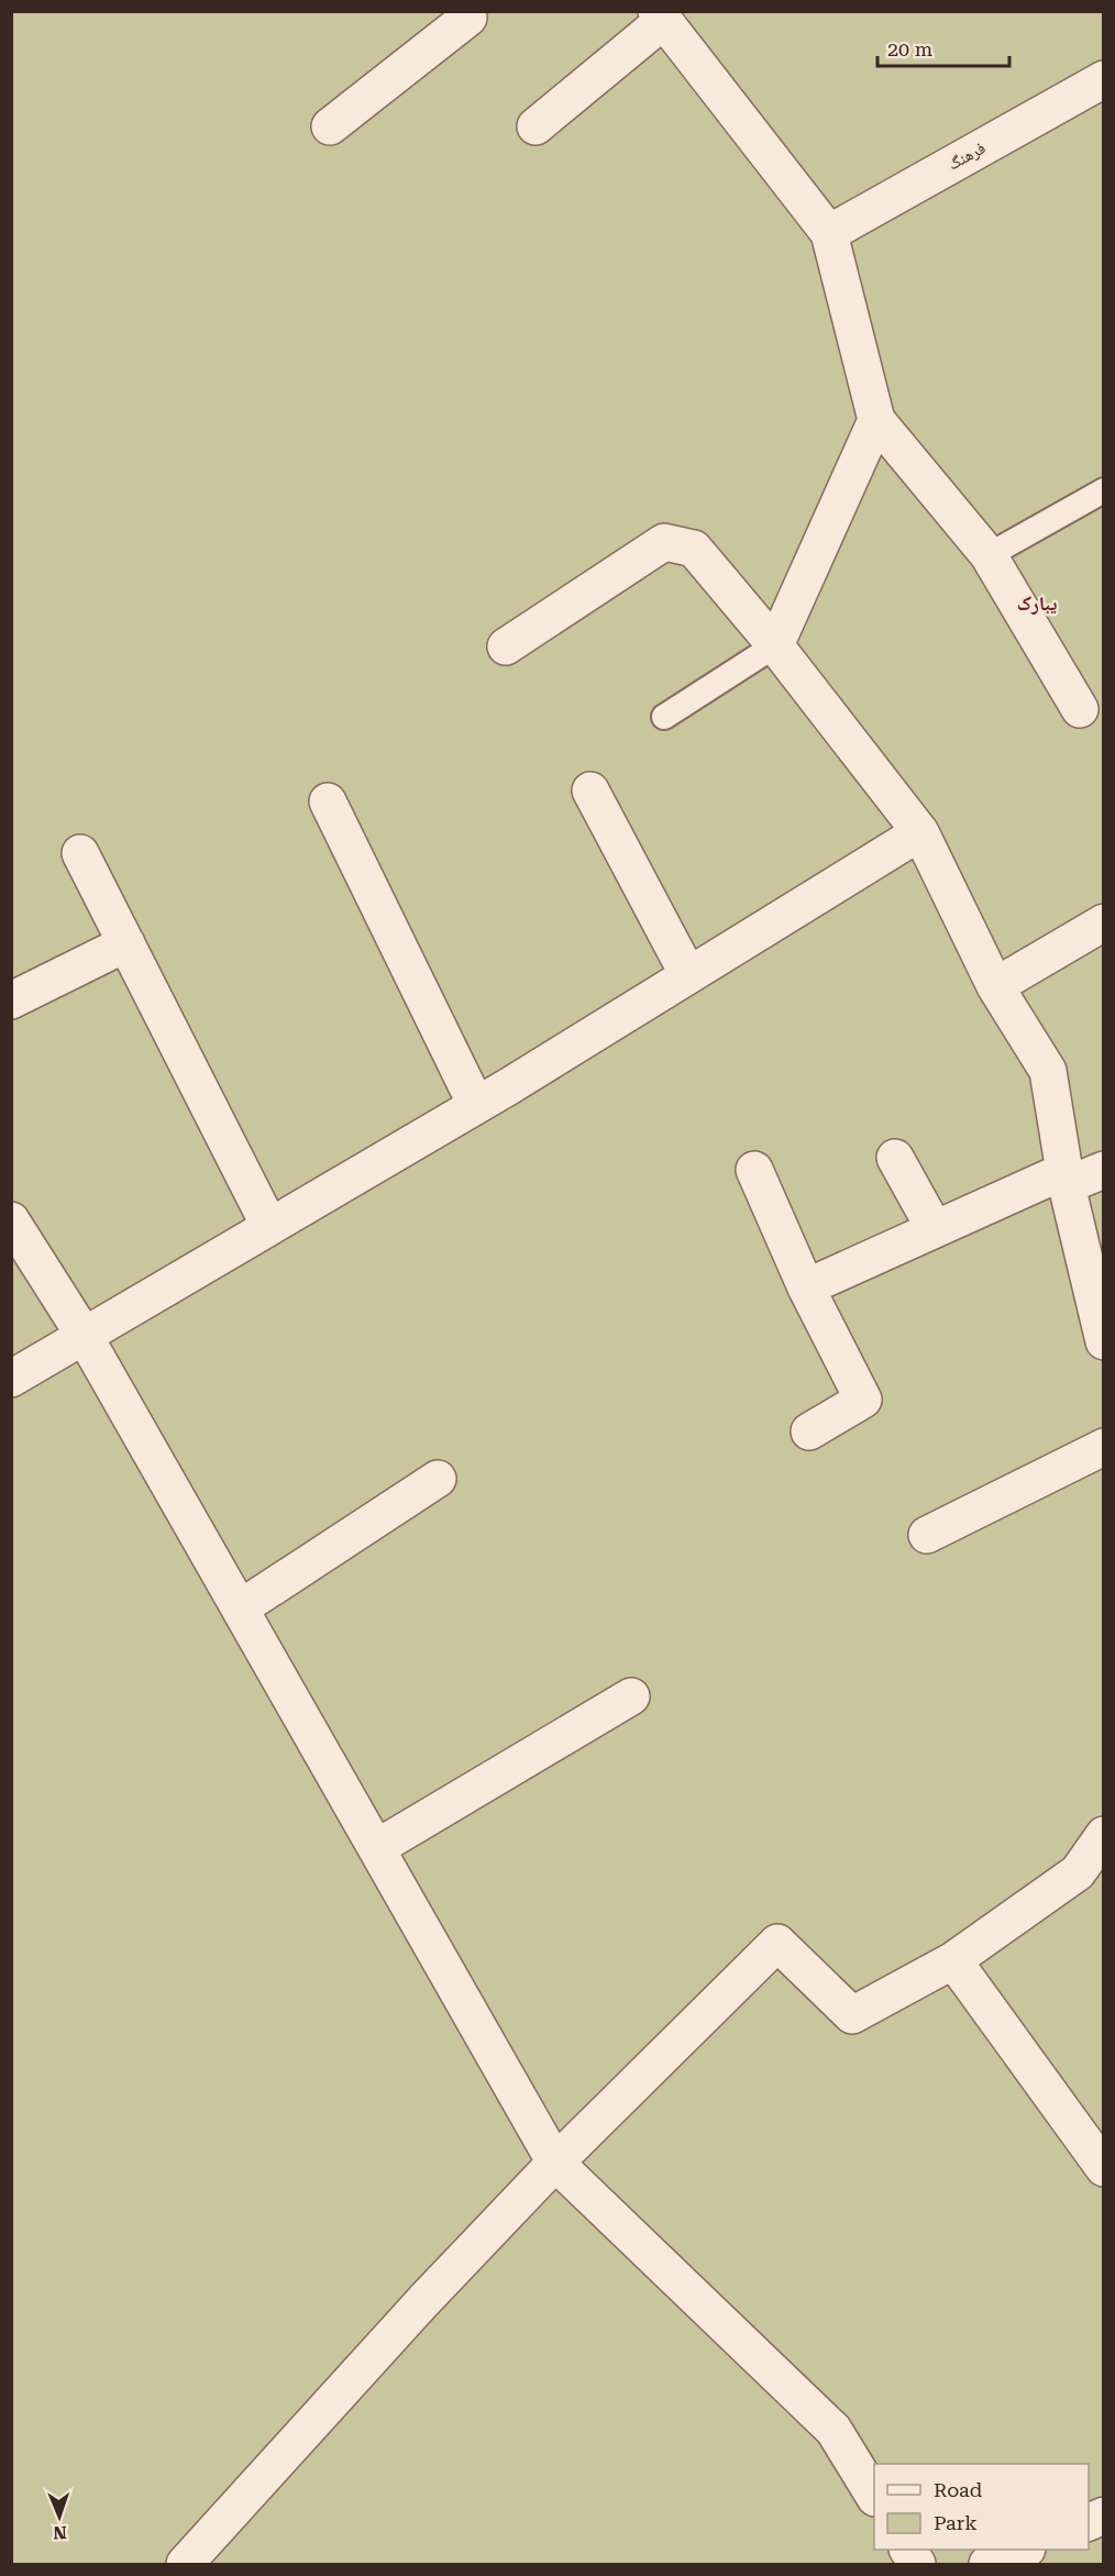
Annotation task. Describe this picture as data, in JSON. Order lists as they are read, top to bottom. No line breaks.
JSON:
{"streets":{"street":["فرهنگ"]},"districts":["یبارک"],"legend":["Road","Park"],"scale_bar":"20 m","north":"bottom"}
